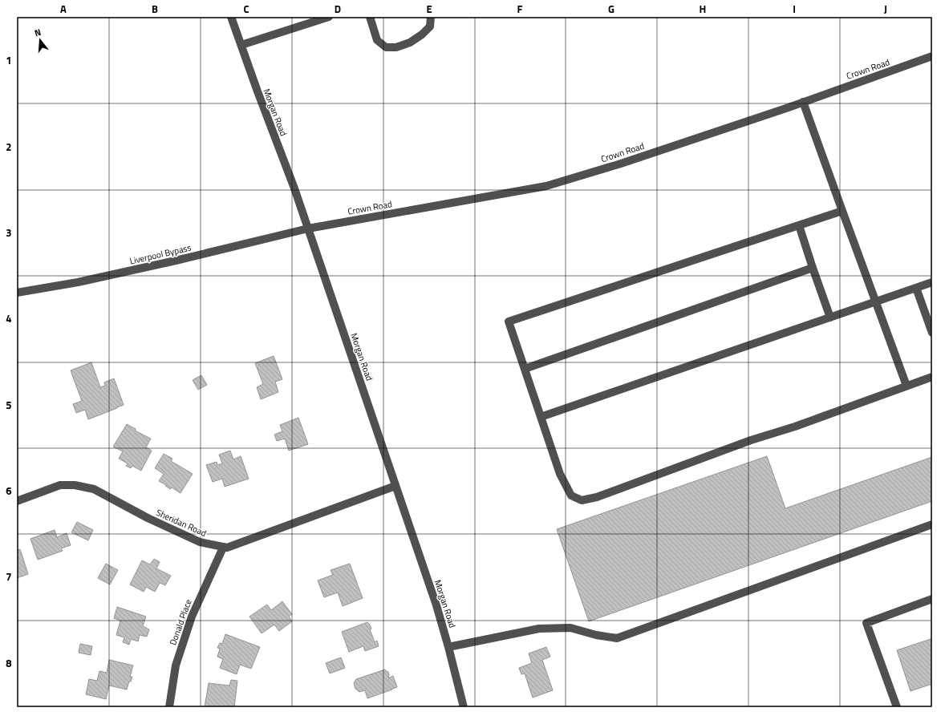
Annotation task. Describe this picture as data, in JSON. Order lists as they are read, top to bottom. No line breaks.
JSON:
{"streets":{"street":["Crown Road","Morgan Road","Liverpool Bypass","Sheridan Road","Donald Place"]},"crossings":[["Crown Road","Morgan Road"],["Crown Road","Liverpool Bypass"],["Morgan Road","Liverpool Bypass"],["Morgan Road","Sheridan Road"],["Sheridan Road","Donald Place"]],"north":"top","grid":{"columns":["A","B","C","D","E","F","G","H","I","J"],"rows":["1","2","3","4","5","6","7","8"]}}
